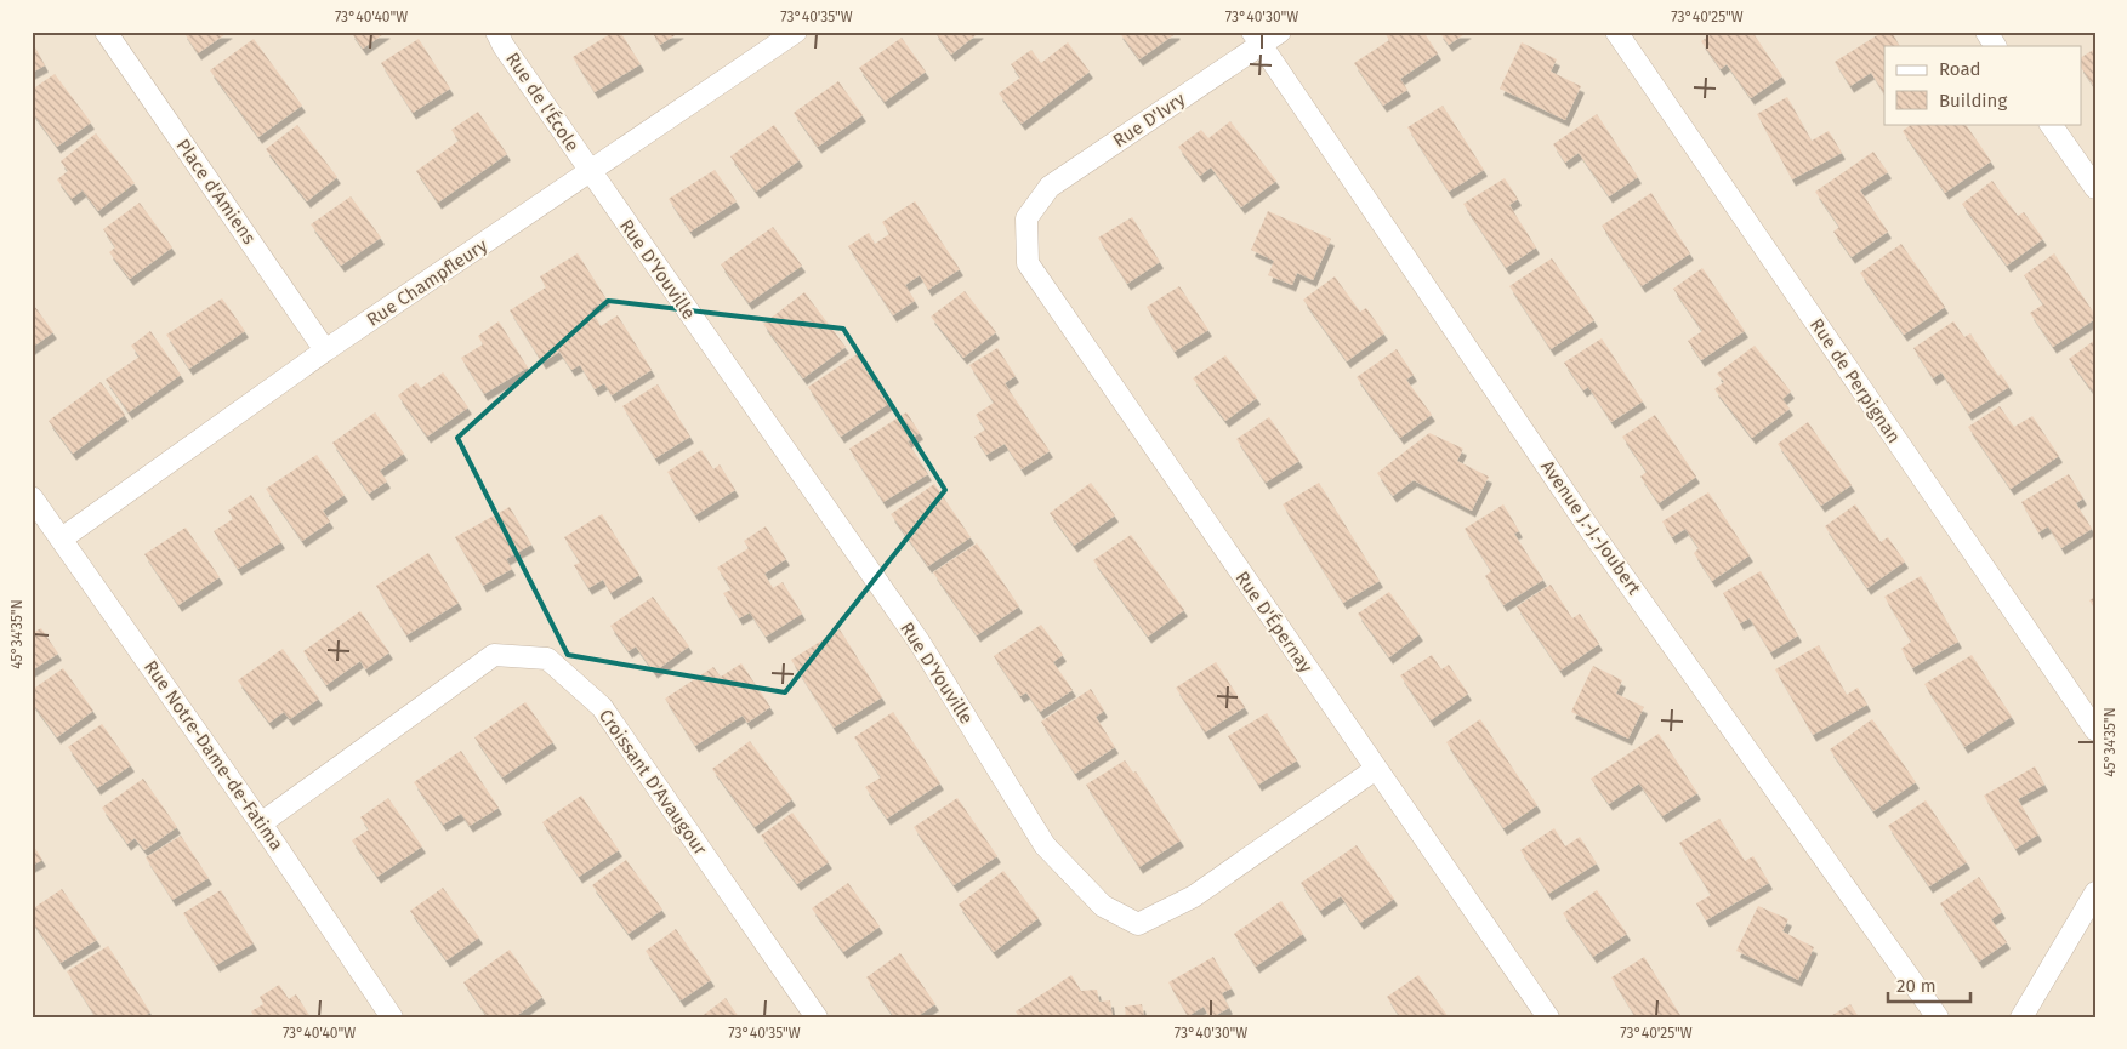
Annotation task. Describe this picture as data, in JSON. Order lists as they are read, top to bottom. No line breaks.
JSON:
{"streets":{"street":["Rue de l'École","Rue D'Ivry","Place d'Amiens","Rue D'Youville","Rue Champfleury","Rue de Perpignan","Avenue J.-J.-Joubert","Rue D'Épernay","Rue Notre-Dame-de-Fatima","Croissant D'Avaugour"]},"crossings":[["Rue de l'École","Rue D'Youville"],["Rue de l'École","Rue Champfleury"],["Rue D'Ivry","Avenue J.-J.-Joubert"],["Rue D'Ivry","Rue D'Épernay"],["Place d'Amiens","Rue Champfleury"],["Rue D'Youville","Rue Champfleury"],["Rue D'Youville","Rue D'Épernay"],["Rue Champfleury","Rue Notre-Dame-de-Fatima"],["Rue Notre-Dame-de-Fatima","Croissant D'Avaugour"]],"legend":["Road","Building"],"scale_bar":"20 m","coordinates":["73°40'40\"W","73°40'35\"W","73°40'30\"W","73°40'25\"W","45°34'35\"N"]}
